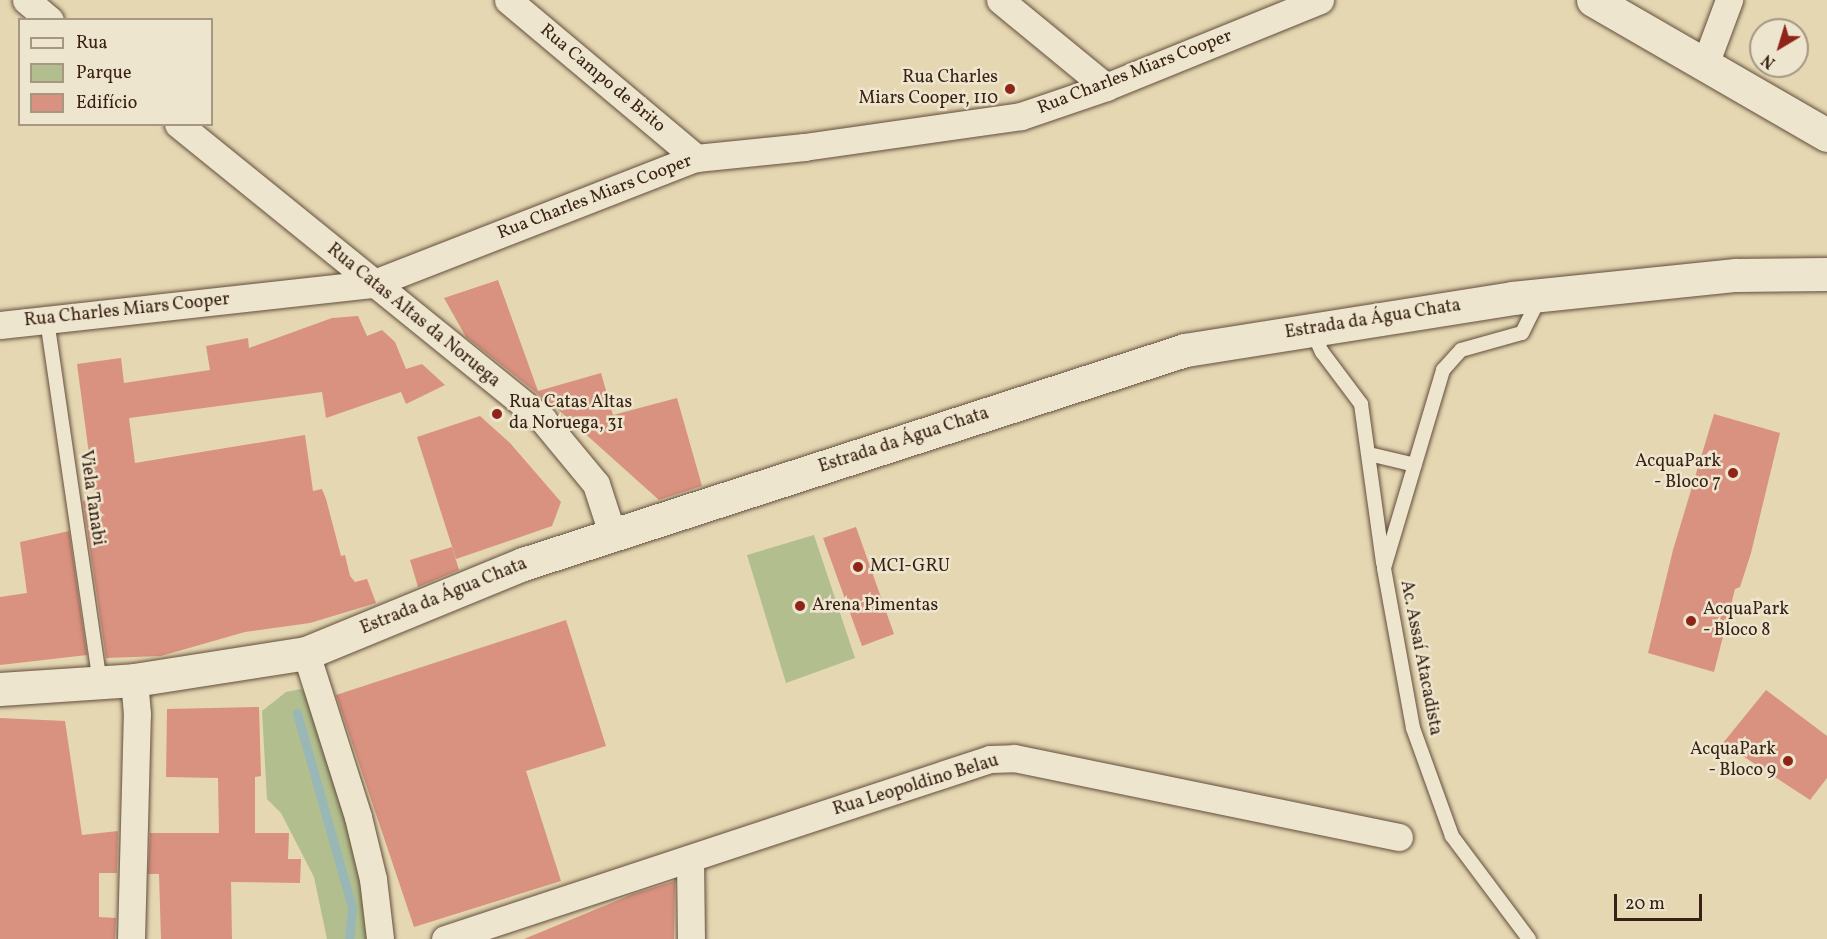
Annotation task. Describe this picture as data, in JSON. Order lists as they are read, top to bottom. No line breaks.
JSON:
{"streets":{"street":["Rua Charles Miars Cooper","Rua Campo de Brito","Rua Catas Altas da Noruega","Estrada da Água Chata","Rua Leopoldino Belau"],"lane":["Viela Tanabi","Ac. Assaí Atacadista"]},"crossings":[["Rua Charles Miars Cooper","Rua Campo de Brito"],["Rua Charles Miars Cooper","Rua Catas Altas da Noruega"],["Rua Charles Miars Cooper","Viela Tanabi"],["Rua Catas Altas da Noruega","Estrada da Água Chata"],["Estrada da Água Chata","Viela Tanabi"],["Estrada da Água Chata","Ac. Assaí Atacadista"]],"places":["Rua Charles Miars Cooper, 110","Rua Catas Altas da Noruega, 31","AcquaPark - Bloco 7","MCI-GRU","Arena Pimentas","AcquaPark - Bloco 8","AcquaPark - Bloco 9"],"legend":["Rua","Parque","Edifício"],"scale_bar":"20 m","north":"bottom left"}
